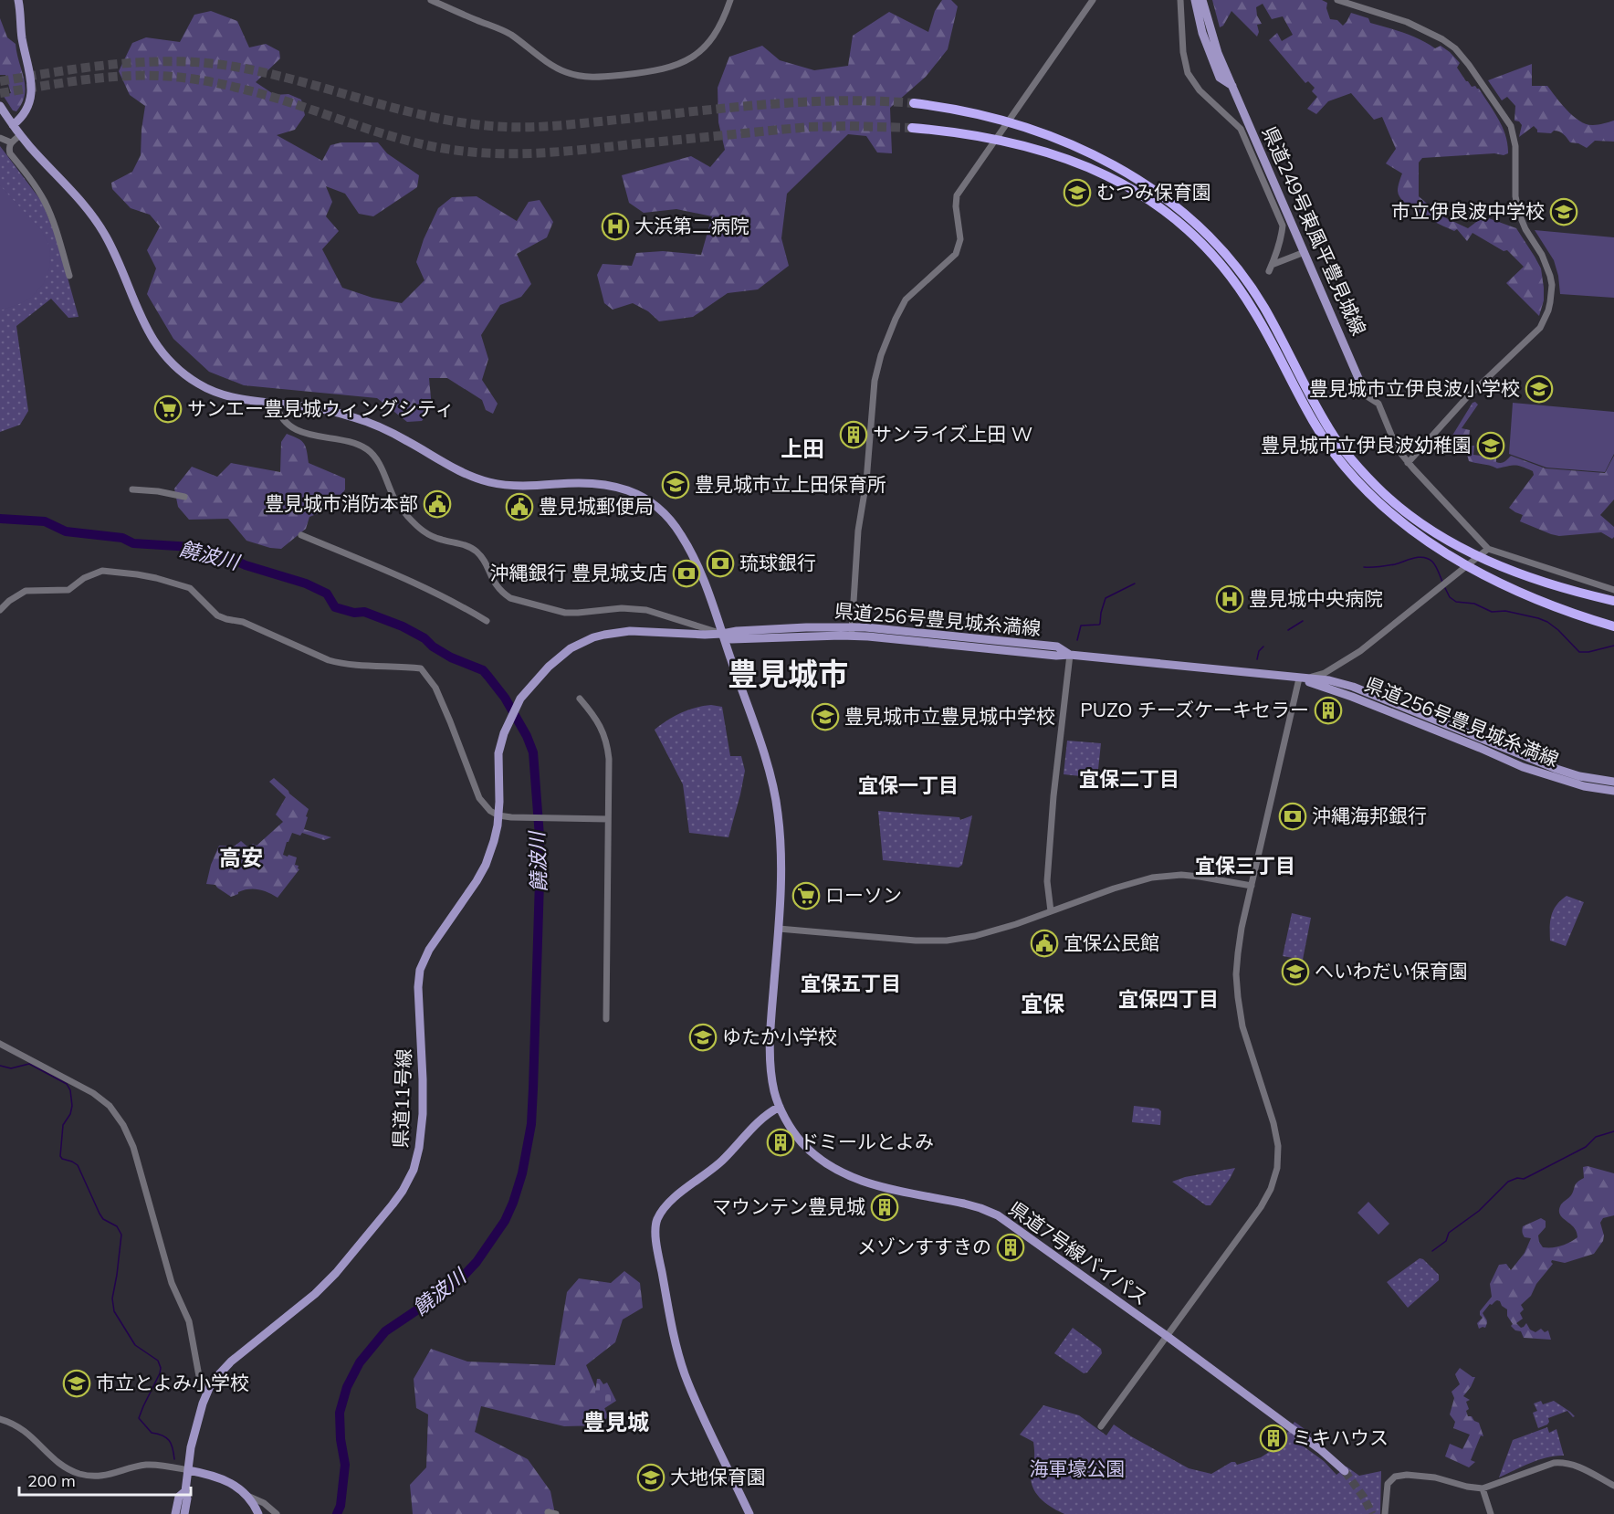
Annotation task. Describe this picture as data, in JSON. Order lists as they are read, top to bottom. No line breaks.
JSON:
{"streets":{"main road":["県道249号東風平豊見城線","県道256号豊見城糸満線","県道11号線","県道7号線バイパス"]},"crossings":[["県道256号豊見城糸満線","県道11号線"],["県道256号豊見城糸満線","県道7号線バイパス"],["県道11号線","県道7号線バイパス"]],"districts":["上田","豊見城市","宜保二丁目","宜保一丁目","高安","宜保三丁目","宜保五丁目","宜保四丁目","宜保","豊見城"],"water":["饒波川"],"parks":["海軍壕公園"],"places":{"school or university":["むつみ保育園","市立伊良波中学校","豊見城市立伊良波小学校","豊見城市立伊良波幼稚園","豊見城市立上田保育所","豊見城市立豊見城中学校","へいわだい保育園","ゆたか小学校","市立とよみ小学校","大地保育園"],"hospital":["大浜第二病院","豊見城中央病院"],"supermarket":["サンエー豊見城ウィングシティ","ローソン"],"building":["サンライズ上田 W","PUZO チーズケーキセラー","ドミールとよみ","マウンテン豊見城","メゾンすすきの","ミキハウス"],"public building":["豊見城市消防本部","豊見城郵便局","宜保公民館"],"bank":["琉球銀行","沖縄銀行 豊見城支店","沖縄海邦銀行"]},"scale_bar":"200 m"}
